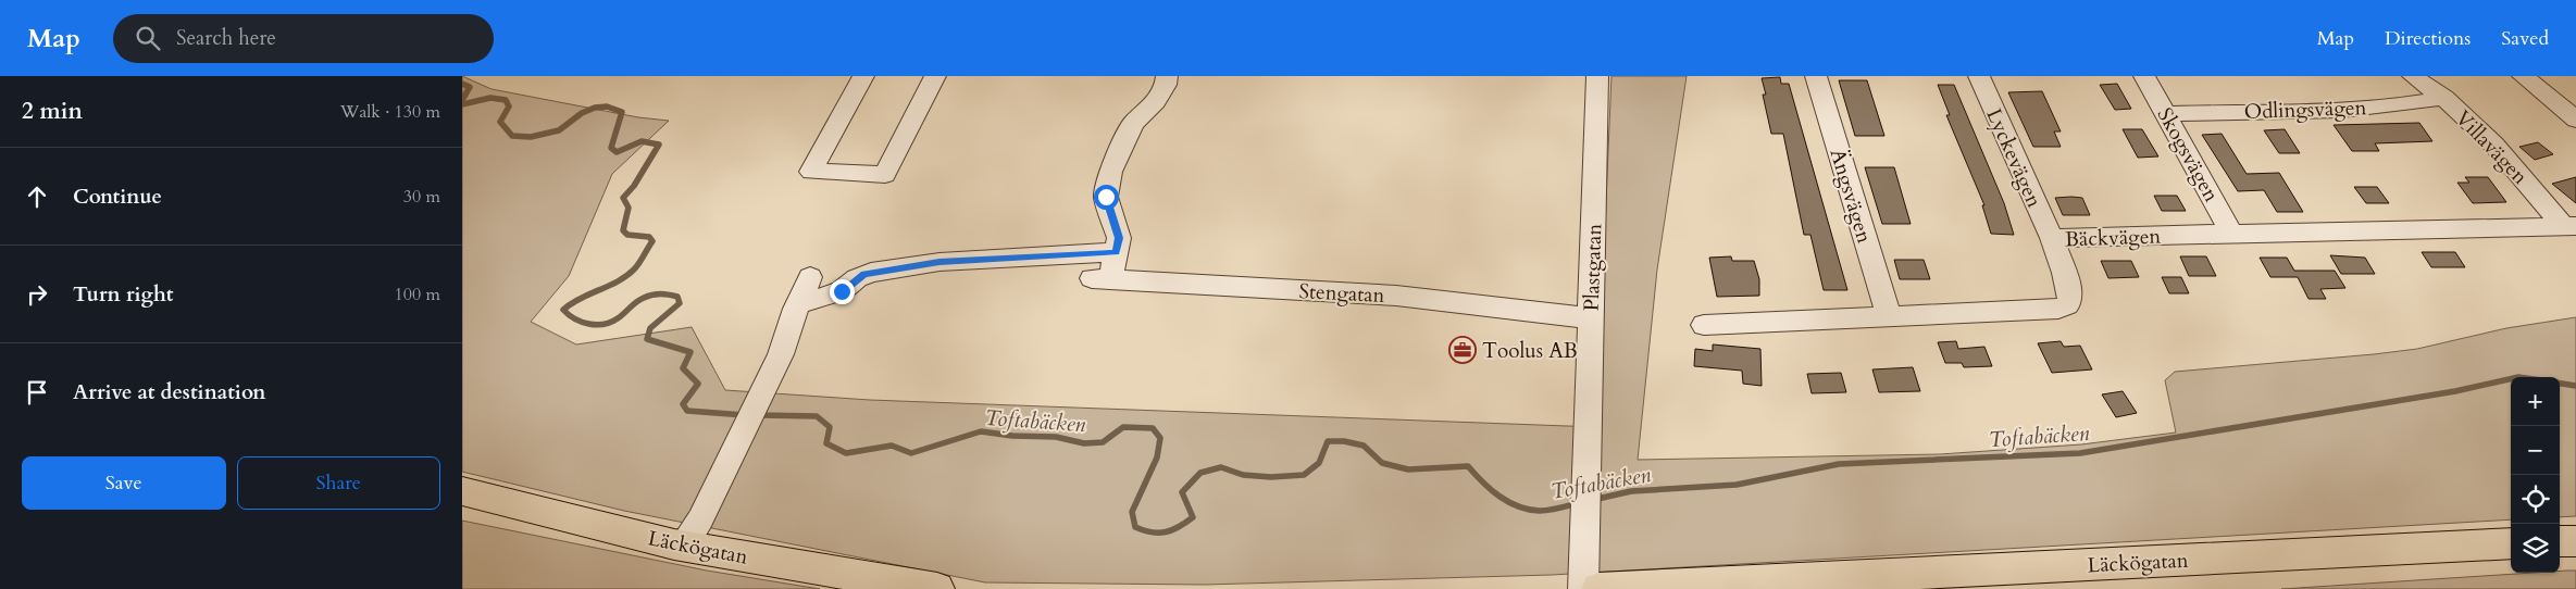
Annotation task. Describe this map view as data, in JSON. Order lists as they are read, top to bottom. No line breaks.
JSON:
{"streets":{"main road":["Läckögatan"],"street":["Odlingsvägen","Villavägen","Skogsvägen","Lyckevägen","Ängsvägen","Bäckvägen","Plastgatan","Stengatan"]},"crossings":[["Odlingsvägen","Villavägen"],["Odlingsvägen","Skogsvägen"],["Villavägen","Bäckvägen"],["Skogsvägen","Bäckvägen"],["Lyckevägen","Bäckvägen"],["Ängsvägen","Bäckvägen"],["Plastgatan","Stengatan"]],"water":["Toftabäcken"],"places":{"office":["Toolus AB"]},"page":{"header":"Map","search":"Search here","nav":["Map","Directions","Saved"],"heading":["2 min","Walk · 130 m"],"list":[["Continue","30 m"],["Turn right","100 m"],"Arrive at destination"],"map_buttons":["+","−"],"buttons":["Save","Share"]}}
